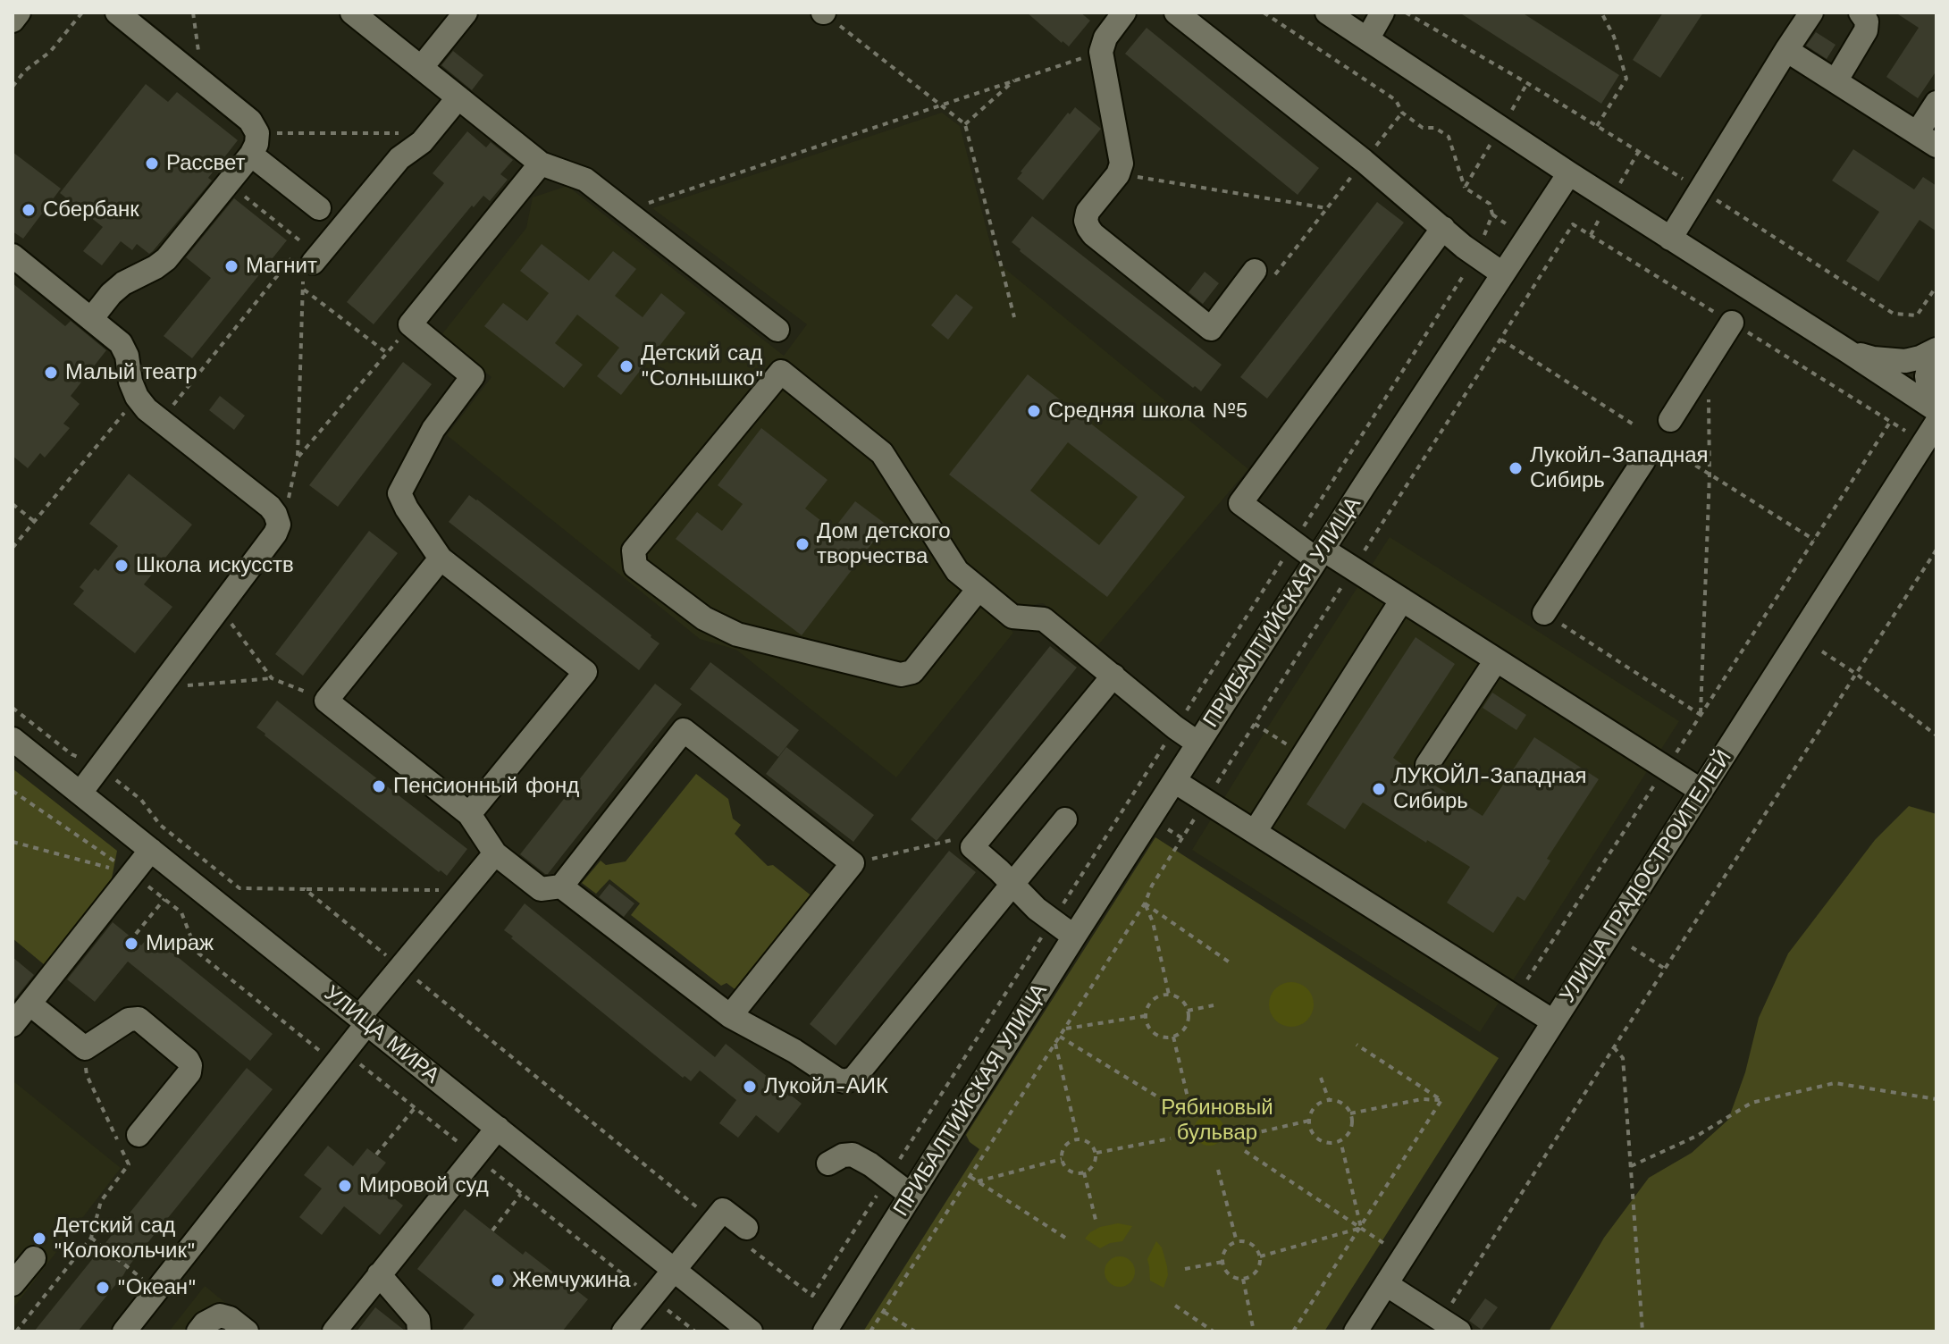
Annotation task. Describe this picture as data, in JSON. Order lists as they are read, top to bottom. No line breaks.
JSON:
{"streets":{"street":["ПРИБАЛТИЙСКАЯ УЛИЦА","УЛИЦА ГРАДОСТРОИТЕЛЕЙ","УЛИЦА МИРА"]},"parks":["Рябиновый бульвар"],"places":["Рассвет","Сбербанк","Магнит","Детский сад \"Солнышко\"","Малый театр","Средняя школа №5","Лукойл-Западная Сибирь","Дом детского творчества","Школа искусств","Пенсионный фонд","ЛУКОЙЛ-Западная Сибирь","Мираж","Лукойл-АИК","Мировой суд","Детский сад \"Колокольчик\"","Жемчужина","\"Океан\""]}
